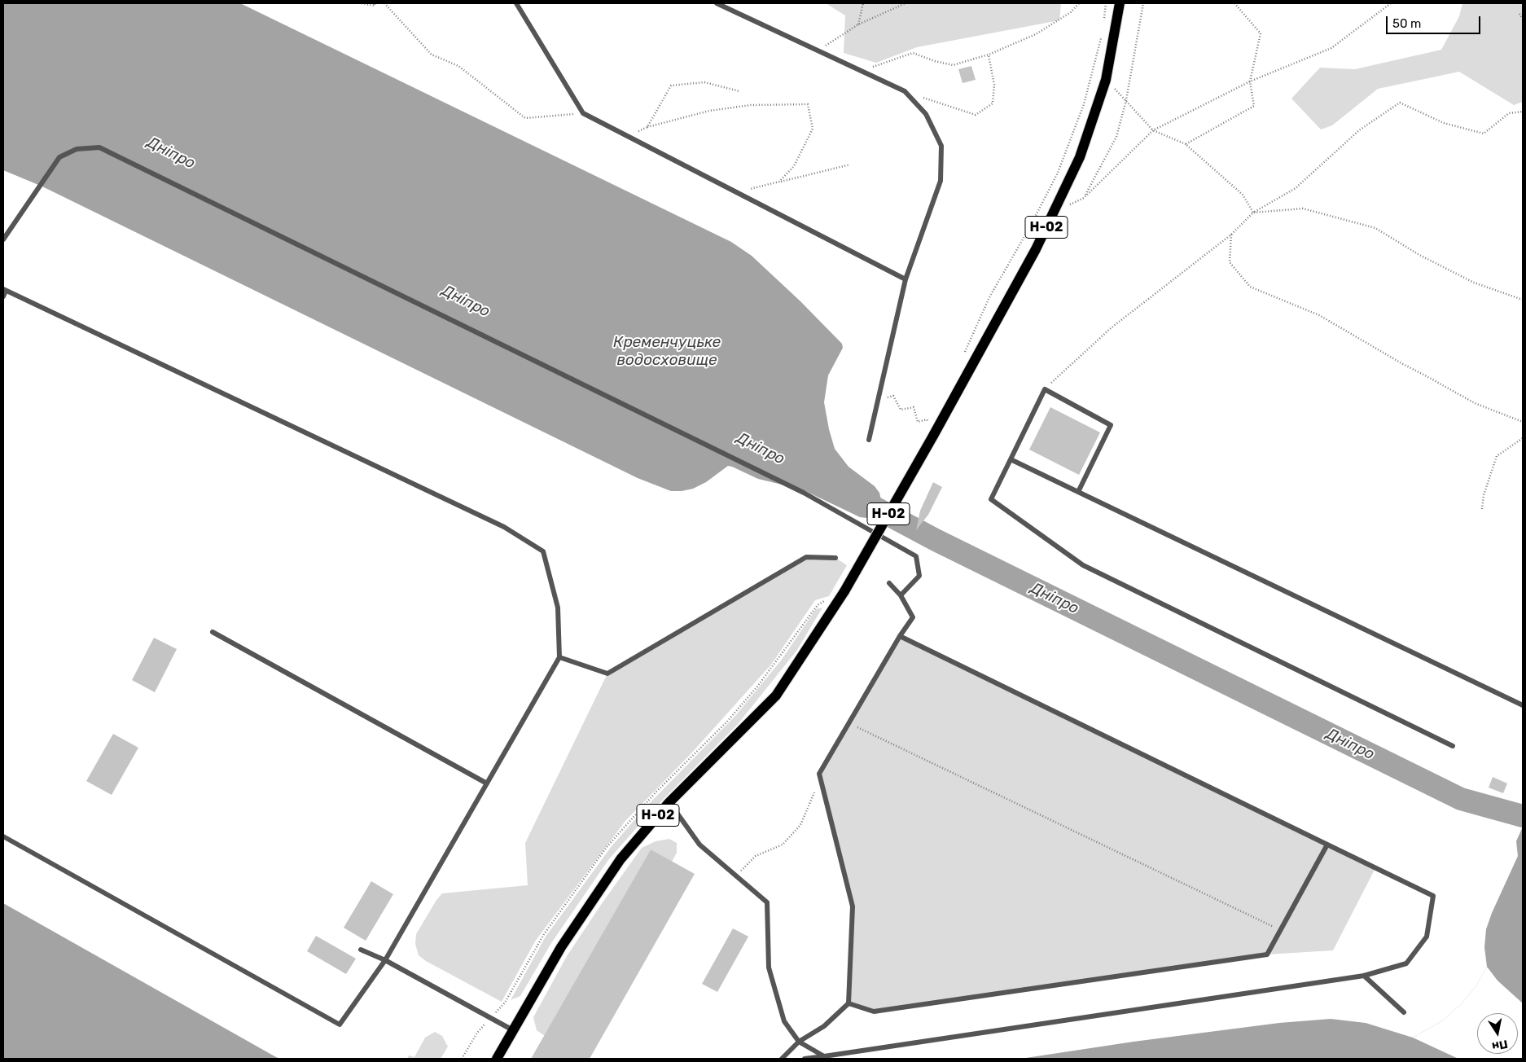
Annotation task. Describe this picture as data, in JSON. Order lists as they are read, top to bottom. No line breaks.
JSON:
{"streets":{"main road":["Н-02"]},"water":["Дніпро","Кременчуцьке водосховище"],"scale_bar":"50 m","north":"bottom"}
